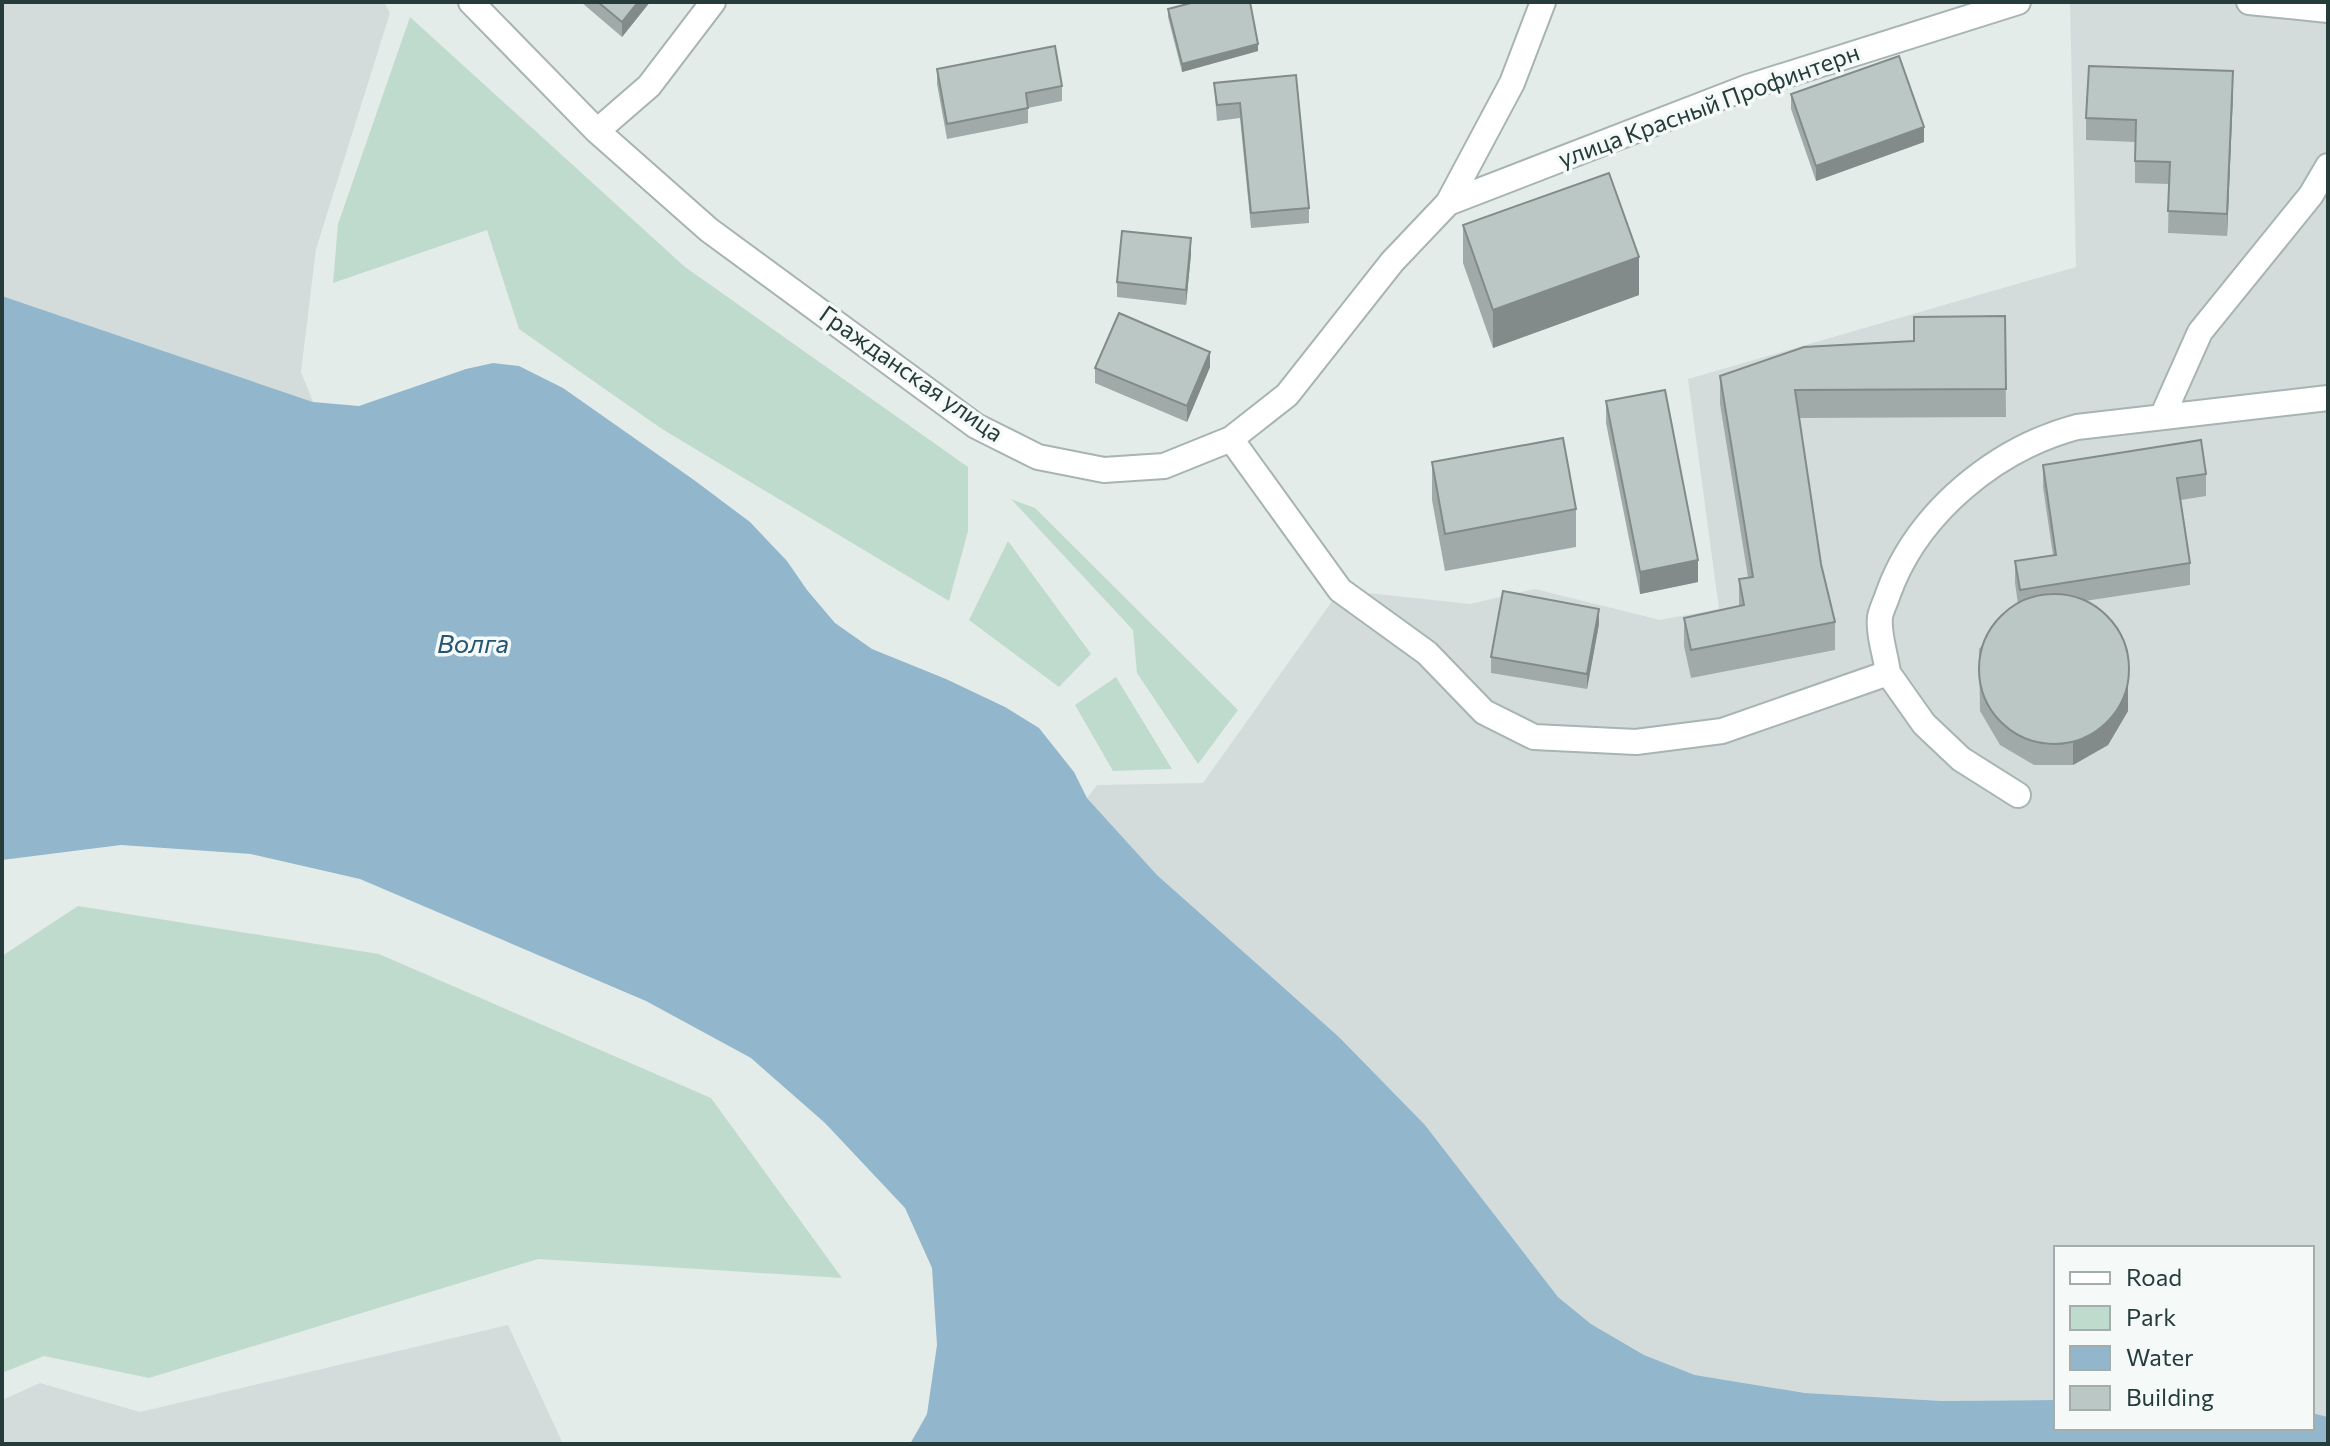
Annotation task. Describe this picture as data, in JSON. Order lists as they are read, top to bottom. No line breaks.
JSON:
{"streets":{"street":["улица Красный Профинтерн","Гражданская улица"]},"crossings":[["улица Красный Профинтерн","Гражданская улица"]],"water":["Волга"],"legend":["Road","Park","Water","Building"]}
